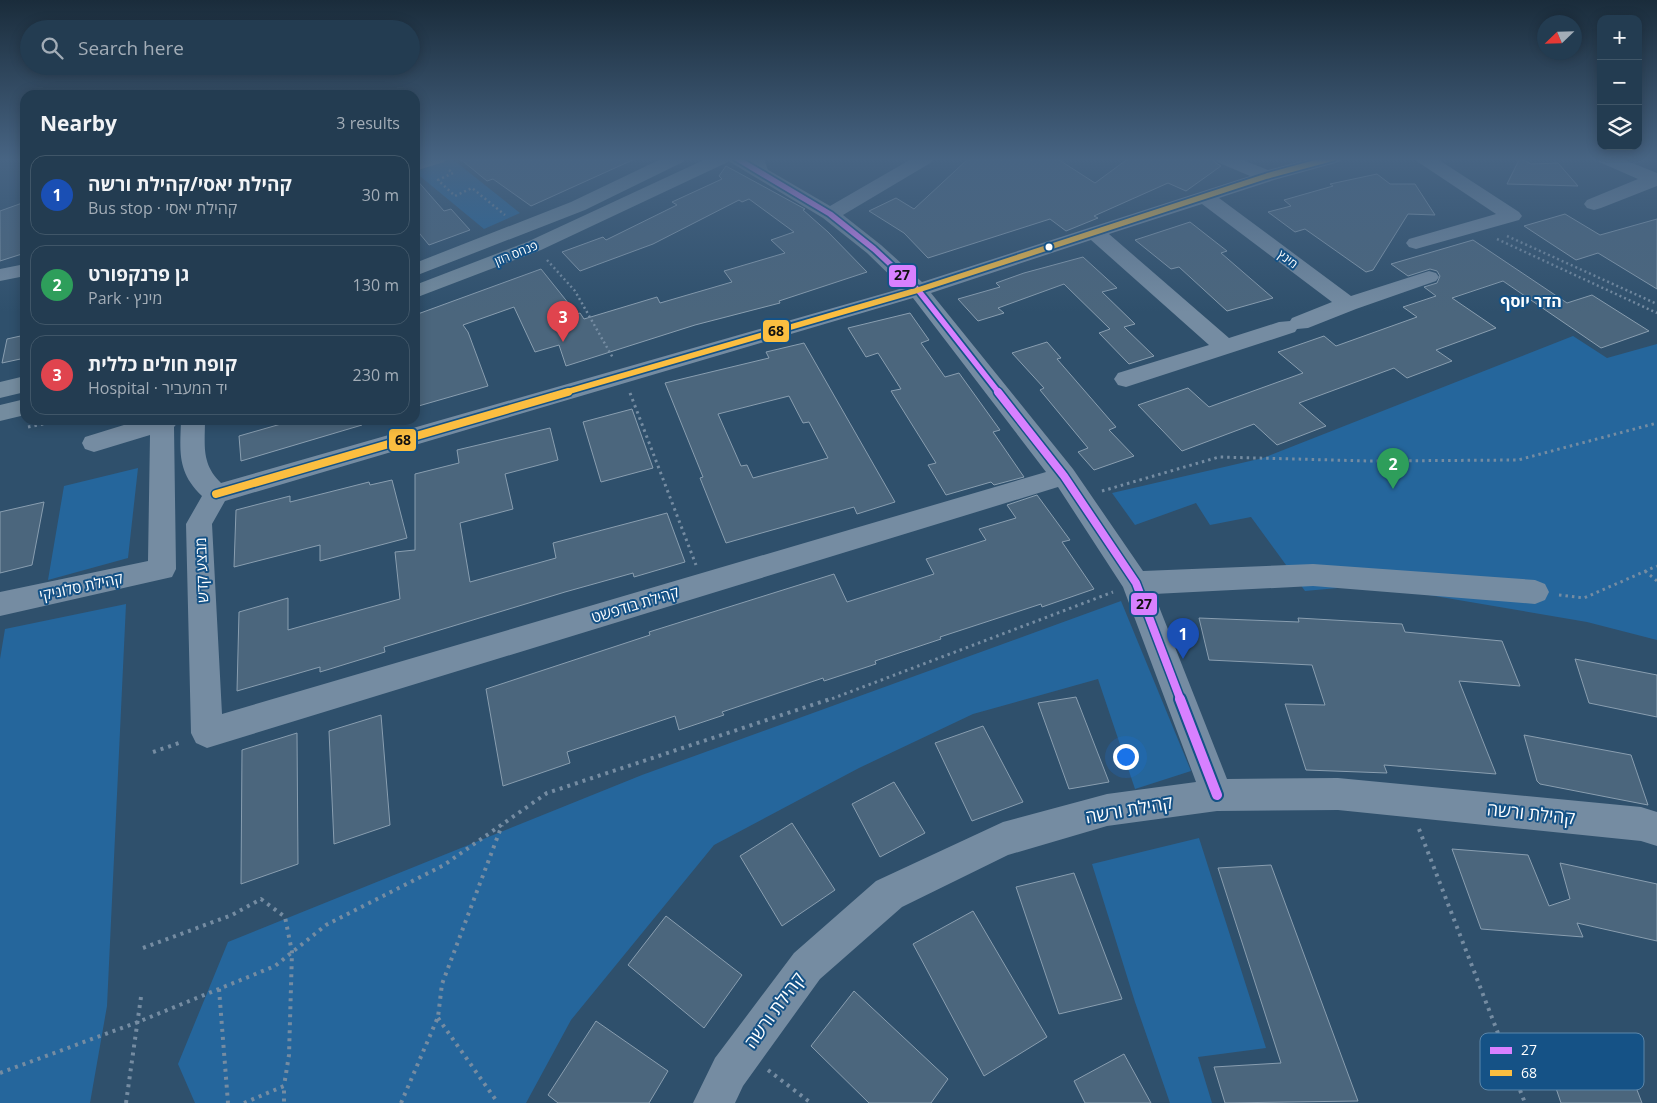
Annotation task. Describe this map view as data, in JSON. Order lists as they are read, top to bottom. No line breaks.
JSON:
{"streets":{"main road":["פנחס רוזן"],"street":["מינץ","מבצע קדש","קהילת סלוניקי","קהילת בודפשט","קהילת ורשה"]},"crossings":[["מבצע קדש","קהילת בודפשט"]],"districts":["הדר יוסף"],"lines":["transit line 27","transit line 68"],"legend":["27","68"],"north":"bottom left","page":{"map_buttons":["+","−"],"search":"Search here","heading":["Nearby","3 results"],"list":[{"mark":"1","name":"קהילת יאסי/קהילת ורשה","note":"Bus stop · קהילת יאסי","value":"30 m"},{"mark":"2","name":"גן פרנקפורט","note":"Park · מינץ","value":"130 m"},{"mark":"3","name":"קופת חולים כללית","note":"Hospital · יד המעביר","value":"230 m"}],"pins":["3","2","1"]}}
